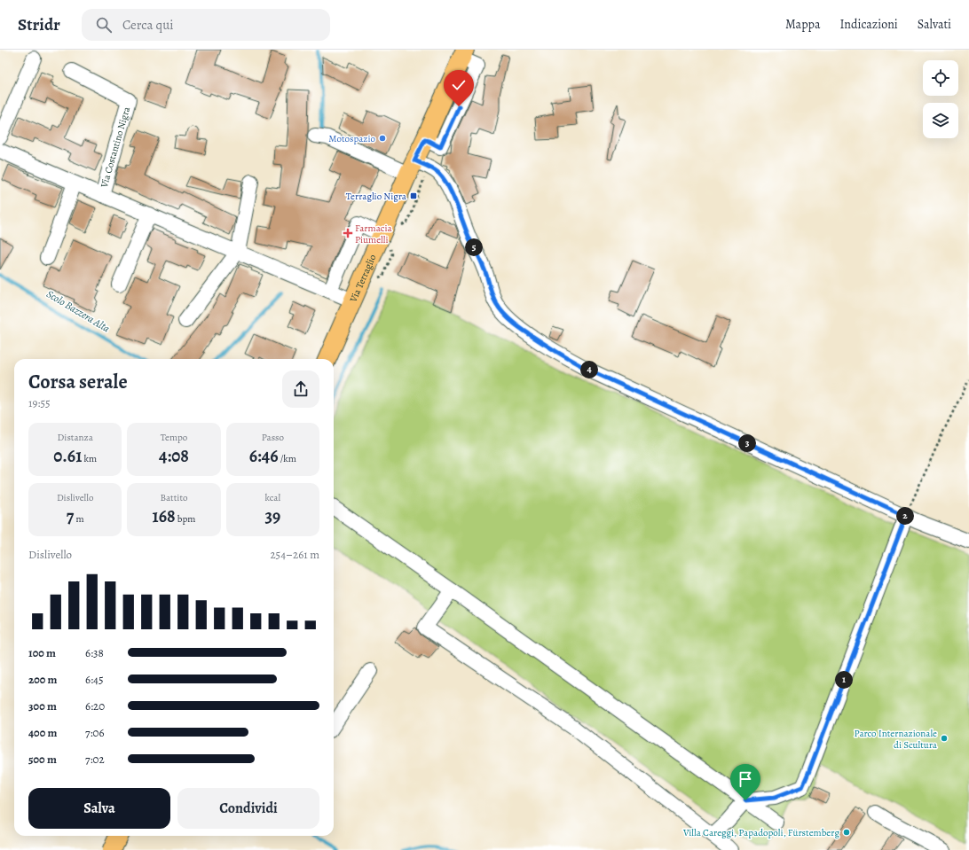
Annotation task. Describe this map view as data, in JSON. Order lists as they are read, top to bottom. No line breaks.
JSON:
{"streets":{"main road":["Via Terraglio"],"street":["Via Costantino Nigra"]},"crossings":[["Via Costantino Nigra","Via Terraglio"]],"water":["Scolo Bazzera Alta"],"places":{"other":["Motospazio","Parco Internazionale di Scultura","Villa Careggi, Papadopoli, Fürstemberg"],"transit":["Terraglio Nigra"],"health":["Farmacia Piumelli"]},"page":{"header":"Stridr","search":"Cerca qui","nav":["Mappa","Indicazioni","Salvati"],"pins":["5","4","3","2","1"],"heading":["Corsa serale","19:55"],"stats":[["Distanza","0.61 km"],["Tempo","4:08"],["Passo","6:46 /km"],["Dislivello","7 m"],["Battito","168 bpm"],["kcal","39"]],"chart":["Dislivello","254–261 m"],"list":[{"name":"100 m","note":"6:38"},{"name":"200 m","note":"6:45"},{"name":"300 m","note":"6:20"},{"name":"400 m","note":"7:06"},{"name":"500 m","note":"7:02"}],"buttons":["Salva","Condividi"]}}
